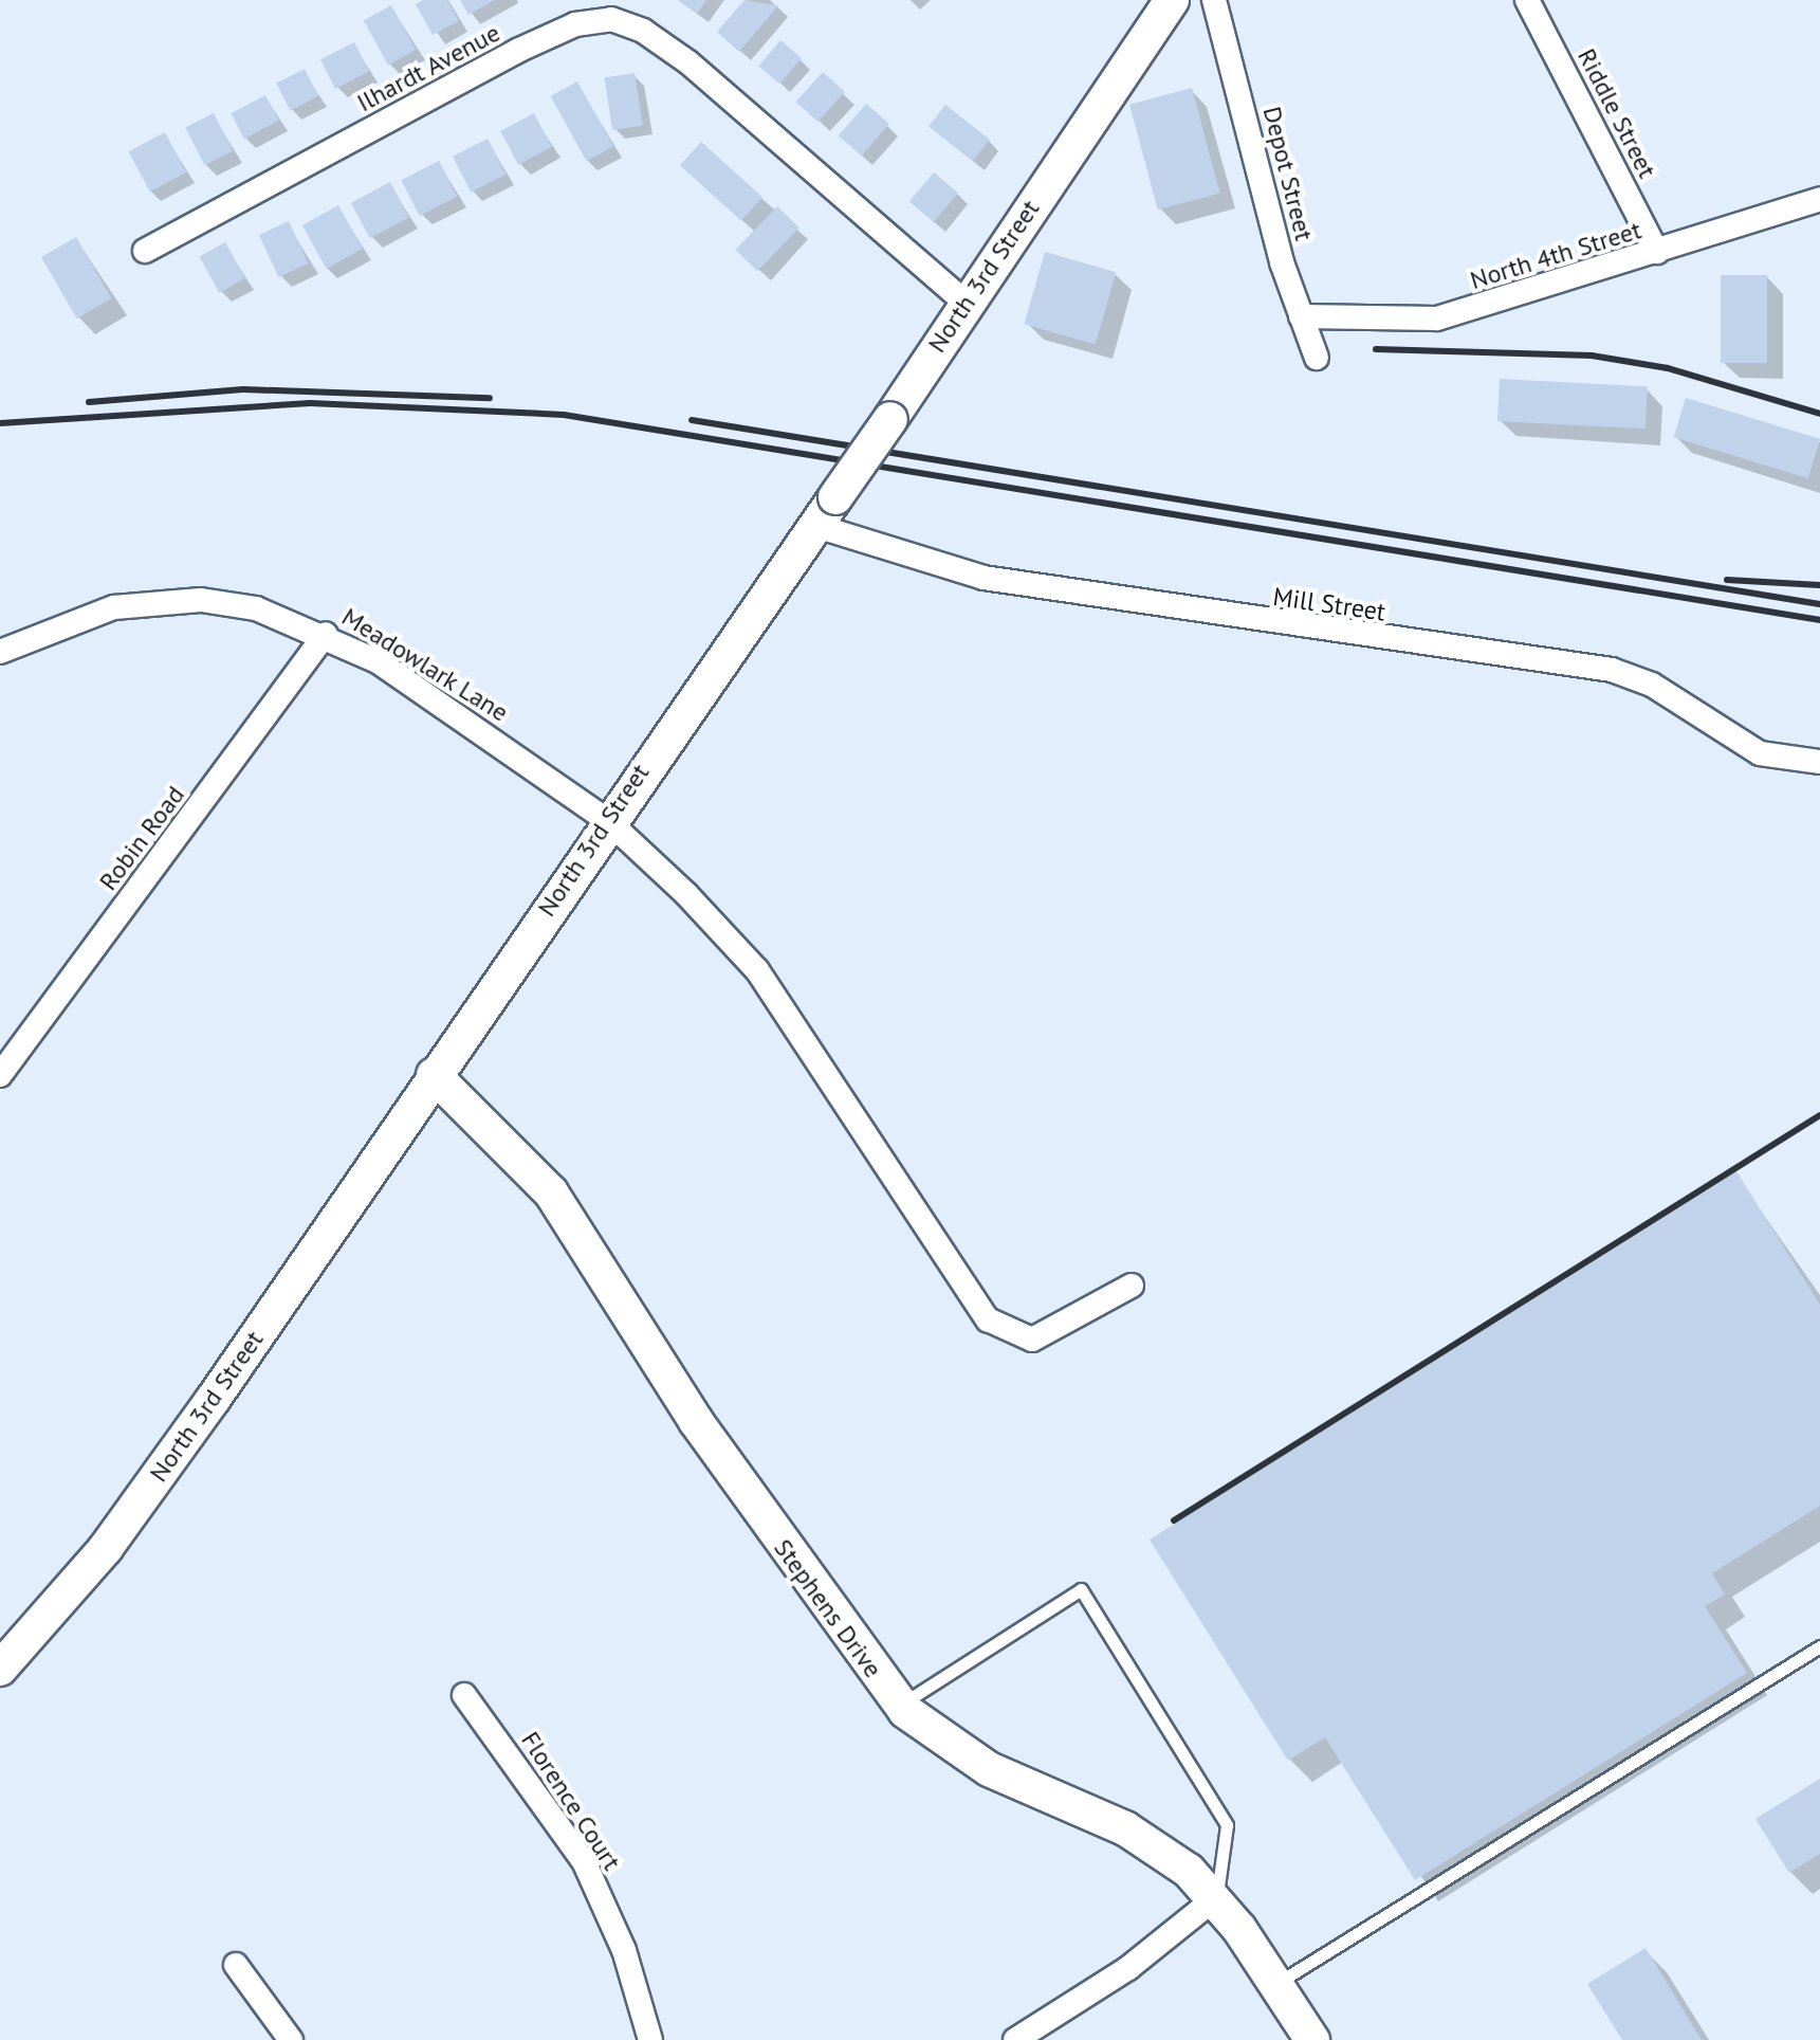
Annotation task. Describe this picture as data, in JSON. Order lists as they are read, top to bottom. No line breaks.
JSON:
{"streets":{"main road":["North 3rd Street","Stephens Drive"],"street":["Ilhardt Avenue","Riddle Street","Depot Street","North 4th Street","Mill Street","Meadowlark Lane","Robin Road","Florence Court"]},"crossings":[["Ilhardt Avenue","North 3rd Street"],["Riddle Street","North 4th Street"],["Depot Street","North 4th Street"],["North 3rd Street","Mill Street"],["North 3rd Street","Meadowlark Lane"],["North 3rd Street","Stephens Drive"],["Meadowlark Lane","Robin Road"]]}
